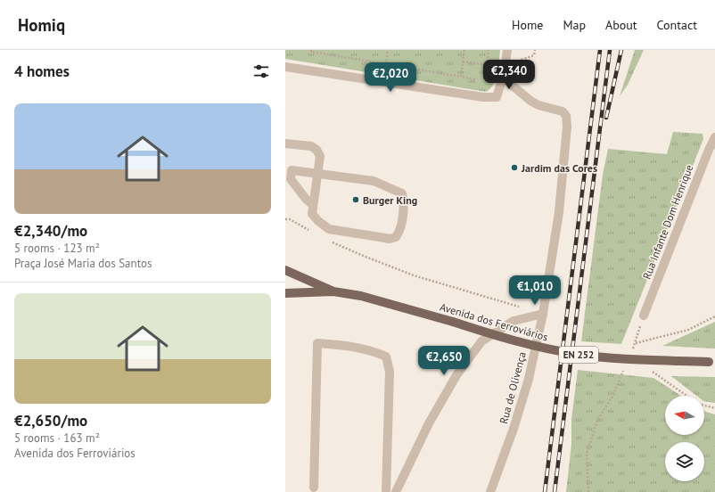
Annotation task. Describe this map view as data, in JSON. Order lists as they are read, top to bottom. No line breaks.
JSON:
{"streets":{"main road":["Avenida dos Ferroviários","EN 252"],"street":["Rua Infante Dom Henrique","Rua de Olivença"]},"places":["Jardim das Cores","Burger King"],"north":"left","page":{"header":"Homiq","nav":["Home","Map","About","Contact"],"heading":"4 homes","price":["€2,340","€2,020","€1,010","€2,650"],"list":[{"name":"€2,340/mo","note":"5 rooms · 123 m² · Praça José Maria dos Santos"},{"name":"€2,650/mo","note":"5 rooms · 163 m² · Avenida dos Ferroviários"}]}}
